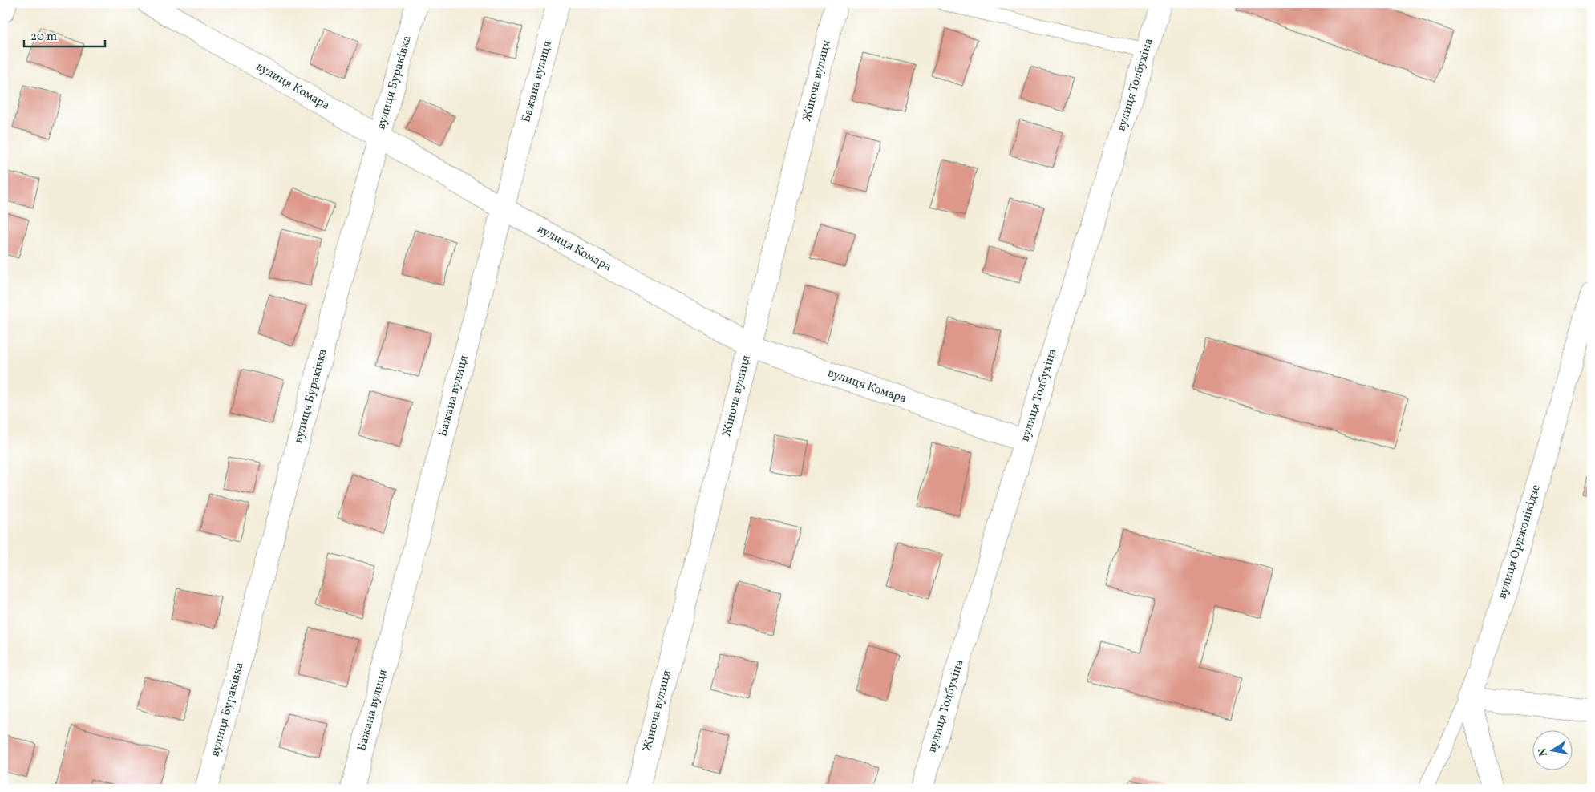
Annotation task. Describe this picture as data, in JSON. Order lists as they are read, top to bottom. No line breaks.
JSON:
{"streets":{"street":["Жіноча вулиця","Бажана вулиця","вулиця Бураківка","вулиця Толбухіна","вулиця Комара","вулиця Орджонікідзе"]},"crossings":[["Жіноча вулиця","вулиця Комара"],["Бажана вулиця","вулиця Комара"],["вулиця Бураківка","вулиця Комара"],["вулиця Толбухіна","вулиця Комара"]],"scale_bar":"20 m","north":"left"}
